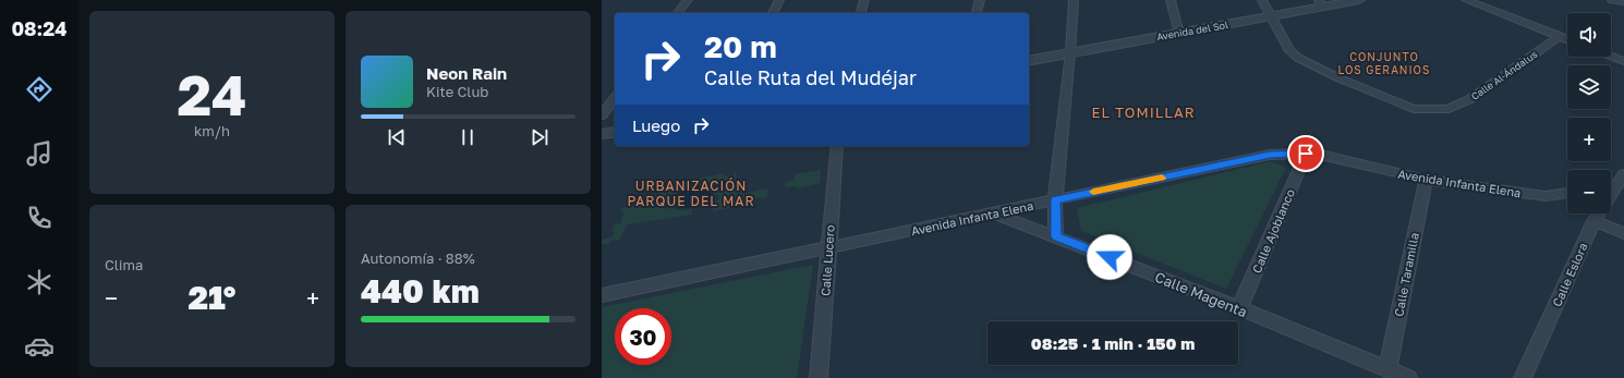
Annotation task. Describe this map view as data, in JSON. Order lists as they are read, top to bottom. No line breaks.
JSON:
{"streets":{"street":["Avenida del Sol","Calle Al-Ándalus","Avenida Infanta Elena","Calle Ajoblanco","Calle Lucero","Calle Taramilla","Calle Eslora","Calle Magenta"]},"crossings":[["Avenida del Sol","Calle Al-Ándalus"],["Avenida Infanta Elena","Calle Ajoblanco"],["Avenida Infanta Elena","Calle Lucero"],["Avenida Infanta Elena","Calle Taramilla"],["Avenida Infanta Elena","Calle Magenta"],["Calle Ajoblanco","Calle Magenta"],["Calle Taramilla","Calle Magenta"]],"districts":["CONJUNTO LOS GERANIOS","EL TOMILLAR","URBANIZACIÓN PARQUE DEL MAR"],"page":{"tabs":"08:24","tile":[["24","km/h"],"Clima",["Autonomía · 88%","440 km"]],"map_buttons":["+","−"],"turn":["20 m","Calle Ruta del Mudéjar"],"song":["Neon Rain","Kite Club"],"then":"Luego","heat":["−","21°","+"],"limit":"30","trip":"08:25 · 1 min · 150 m"}}
